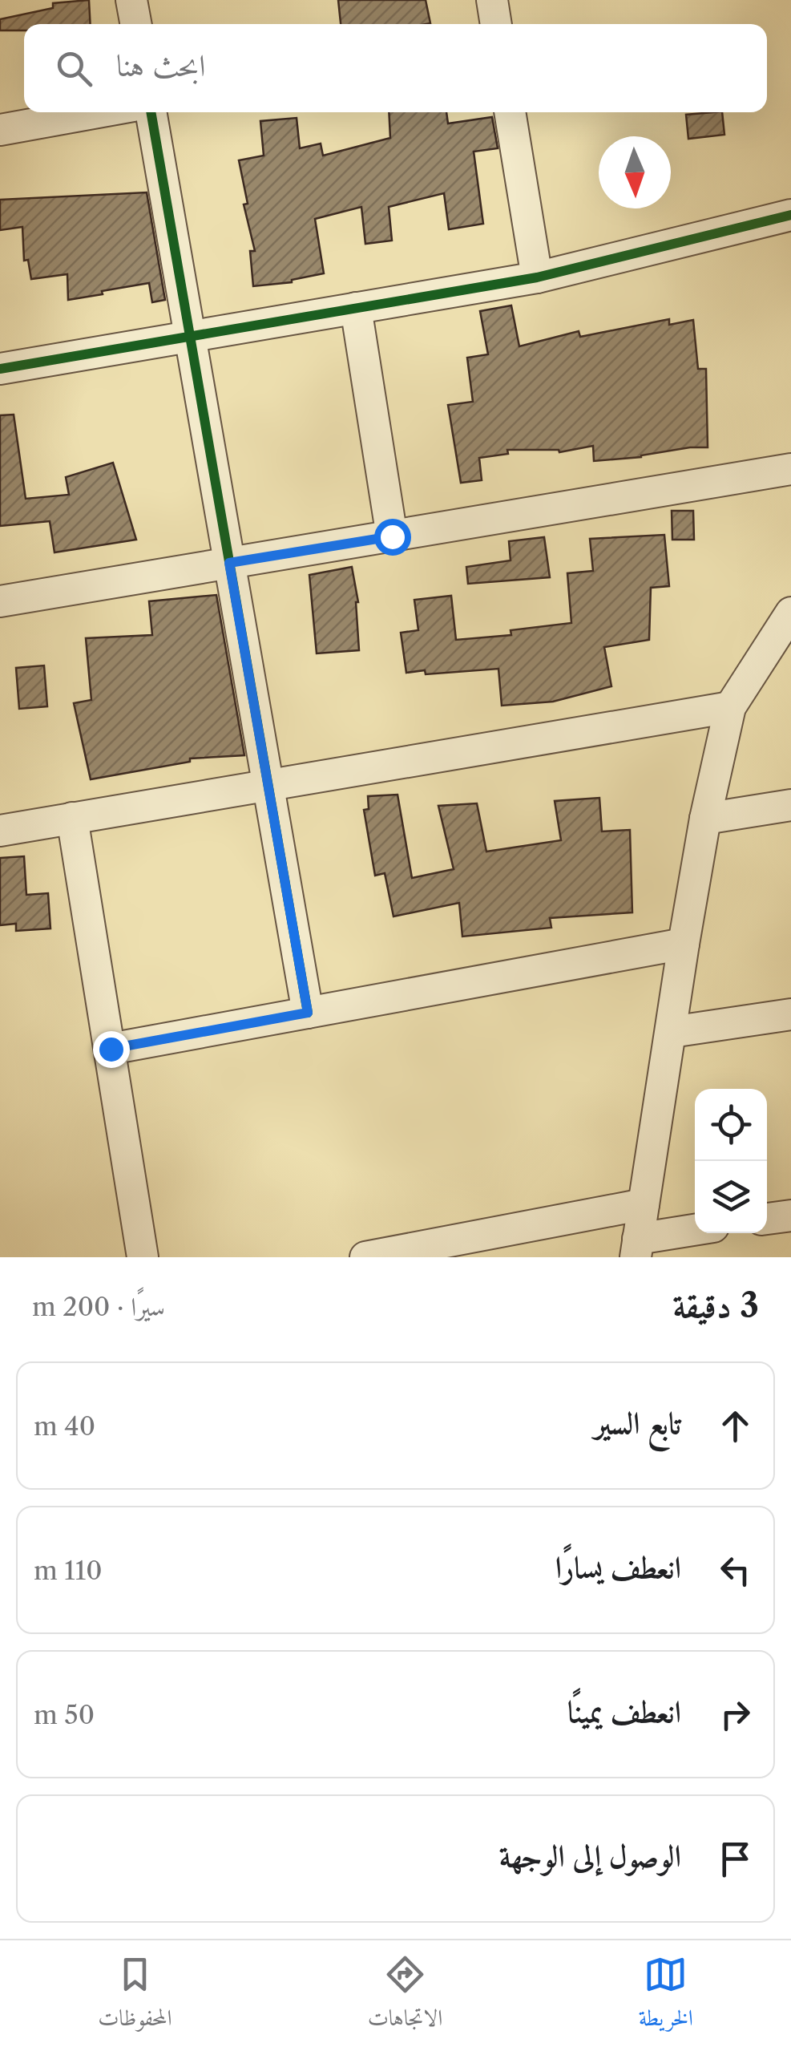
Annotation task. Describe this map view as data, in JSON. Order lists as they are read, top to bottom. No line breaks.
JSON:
{"north":"bottom","page":{"search":"ابحث هنا","heading":["3 دقيقة","سيرًا · 200 m"],"list":[["تابع السير","40 m"],["انعطف يسارًا","110 m"],["انعطف يمينًا","50 m"],"الوصول إلى الوجهة"],"nav":["الخريطة","الاتجاهات","المحفوظات"]}}
